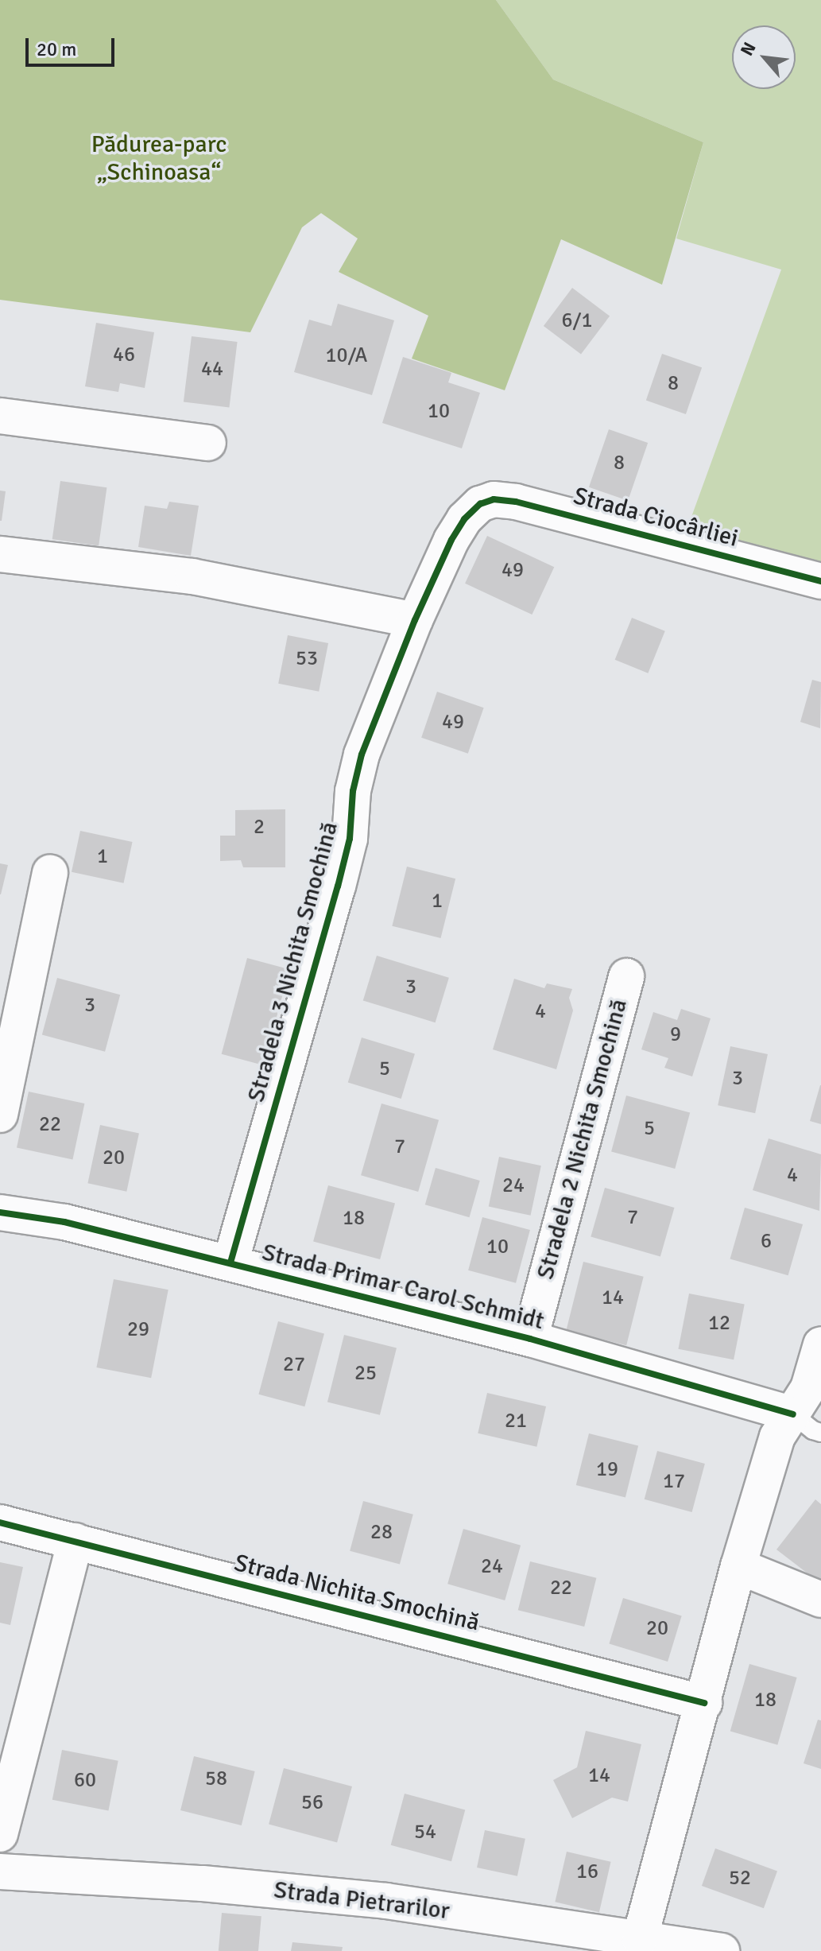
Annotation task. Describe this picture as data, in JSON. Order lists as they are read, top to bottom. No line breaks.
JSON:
{"streets":{"street":["Strada Ciocârliei","Stradela 3 Nichita Smochină","Stradela 2 Nichita Smochină","Strada Primar Carol Schmidt","Strada Nichita Smochină","Strada Pietrarilor"]},"crossings":[["Strada Ciocârliei","Stradela 3 Nichita Smochină"],["Stradela 3 Nichita Smochină","Strada Primar Carol Schmidt"],["Stradela 2 Nichita Smochină","Strada Primar Carol Schmidt"]],"parks":["Pădurea-parc „Schinoasa“"],"house_numbers":["6/1","46","10/A","44","8","10","8","49","53","49","2","1","1","3","3","4","9","5","3","22","5","7","20","4","24","7","18","6","10","14","12","29","27","25","21","19","17","28","24","22","20","18","14","58","60","56","54","16","52"],"scale_bar":"20 m","north":"top left"}
